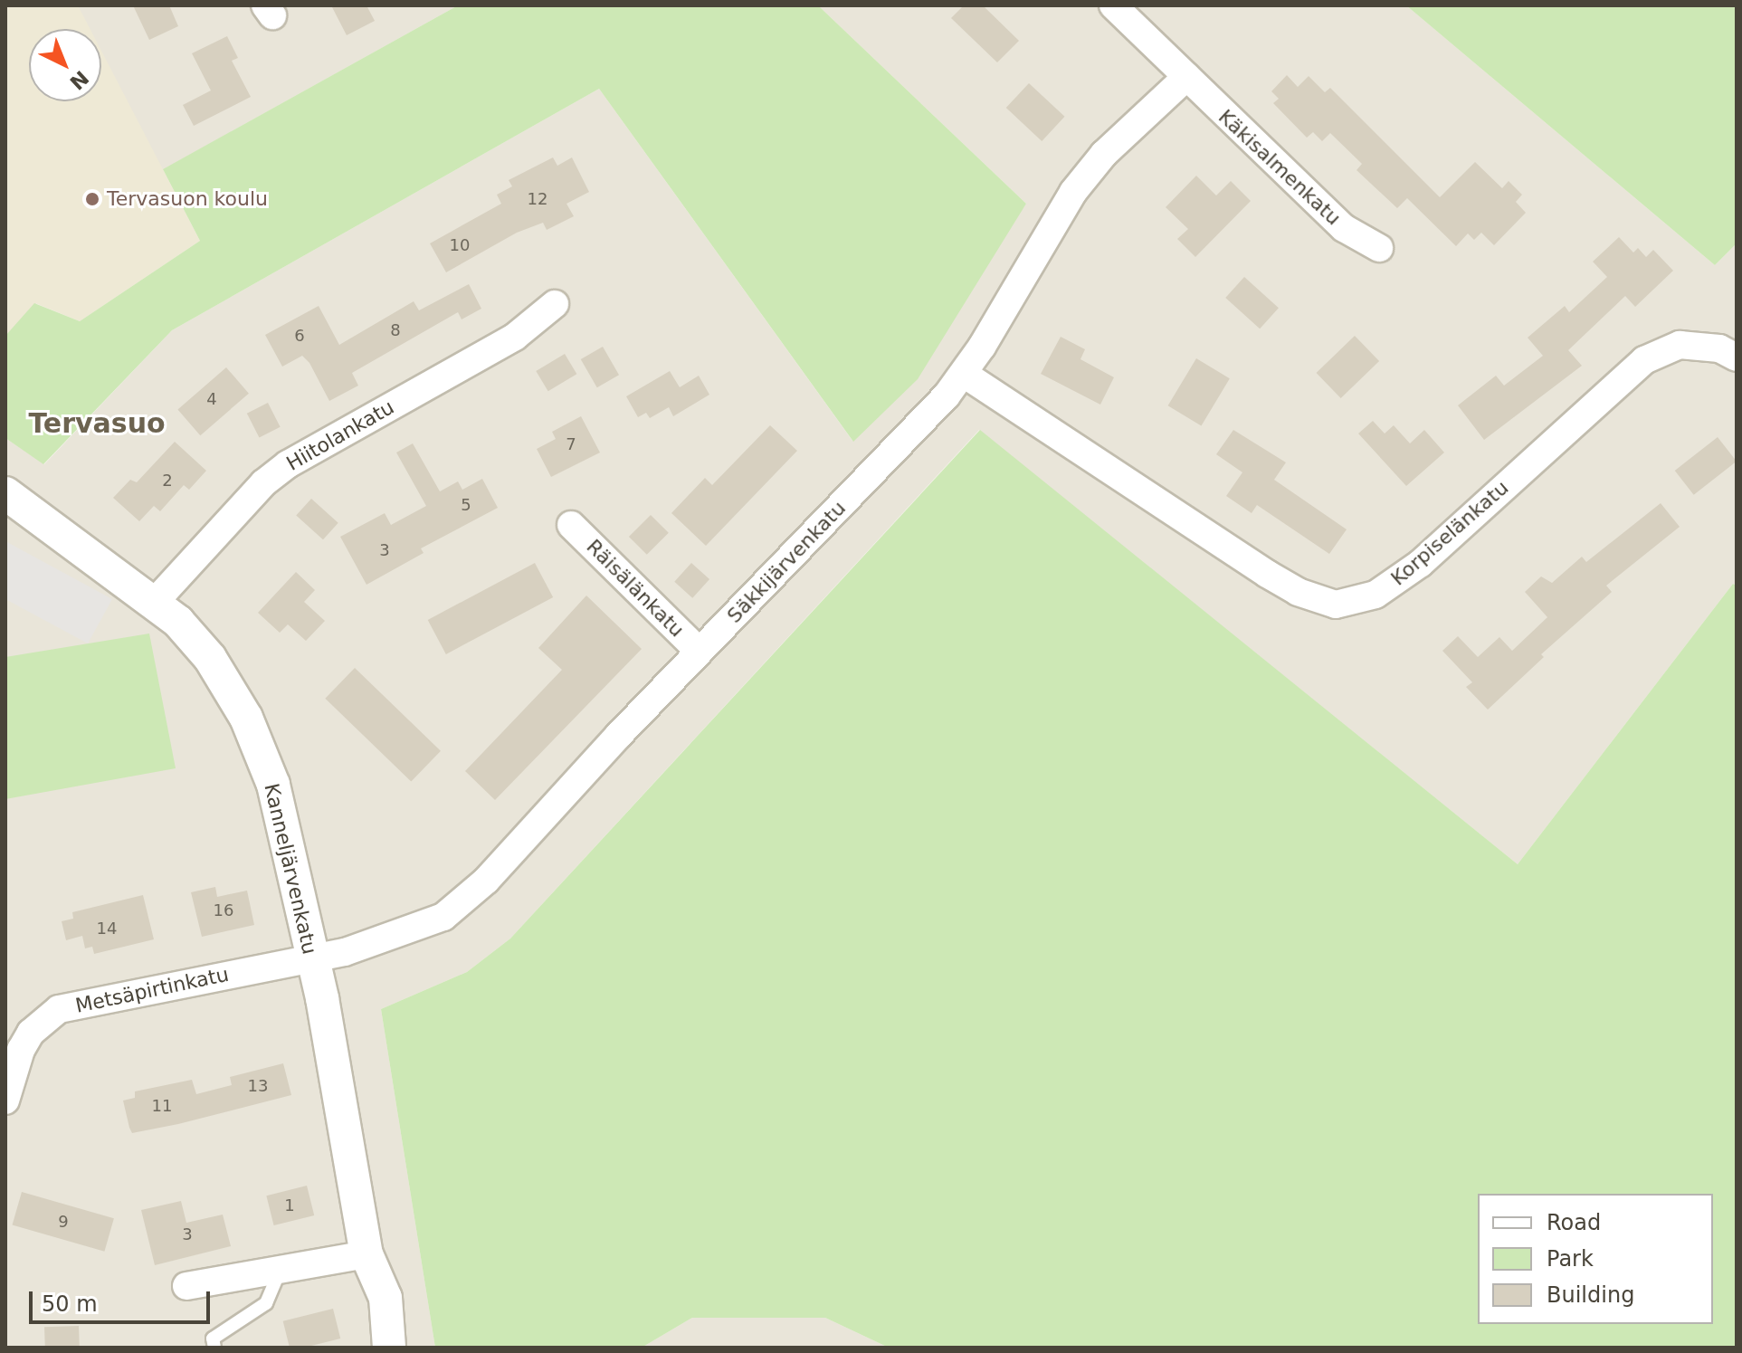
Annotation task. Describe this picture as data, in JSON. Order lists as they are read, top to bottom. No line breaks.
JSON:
{"streets":{"street":["Käkisalmenkatu","Hiitolankatu","Korpiselänkatu","Säkkijärvenkatu","Räisälänkatu","Kanneljärvenkatu","Metsäpirtinkatu"]},"crossings":[["Käkisalmenkatu","Säkkijärvenkatu"],["Hiitolankatu","Kanneljärvenkatu"],["Korpiselänkatu","Säkkijärvenkatu"],["Säkkijärvenkatu","Räisälänkatu"],["Säkkijärvenkatu","Kanneljärvenkatu"],["Säkkijärvenkatu","Metsäpirtinkatu"],["Kanneljärvenkatu","Metsäpirtinkatu"]],"districts":["Tervasuo"],"places":["Tervasuon koulu"],"house_numbers":["12","10","8","6","4","7","2","5","3","16","14","13","11","1","9","3"],"legend":["Road","Park","Building"],"scale_bar":"50 m","north":"bottom right"}
